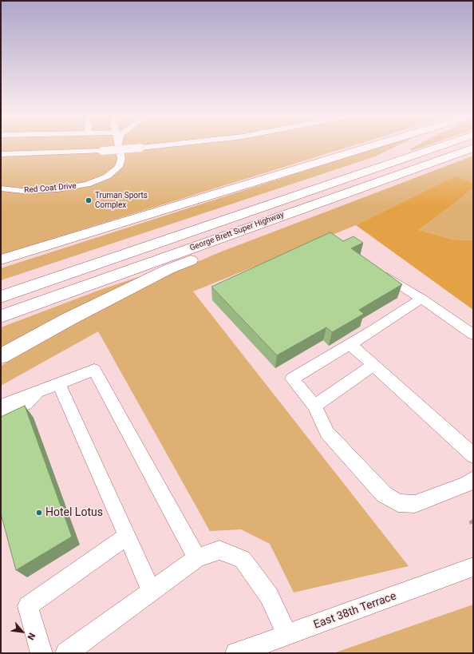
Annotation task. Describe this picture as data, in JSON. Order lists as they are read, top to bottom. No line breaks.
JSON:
{"streets":{"highway":["George Brett Super Highway"],"street":["Red Coat Drive","East 38th Terrace"]},"places":["Truman Sports Complex","Hotel Lotus"],"north":"bottom right"}
